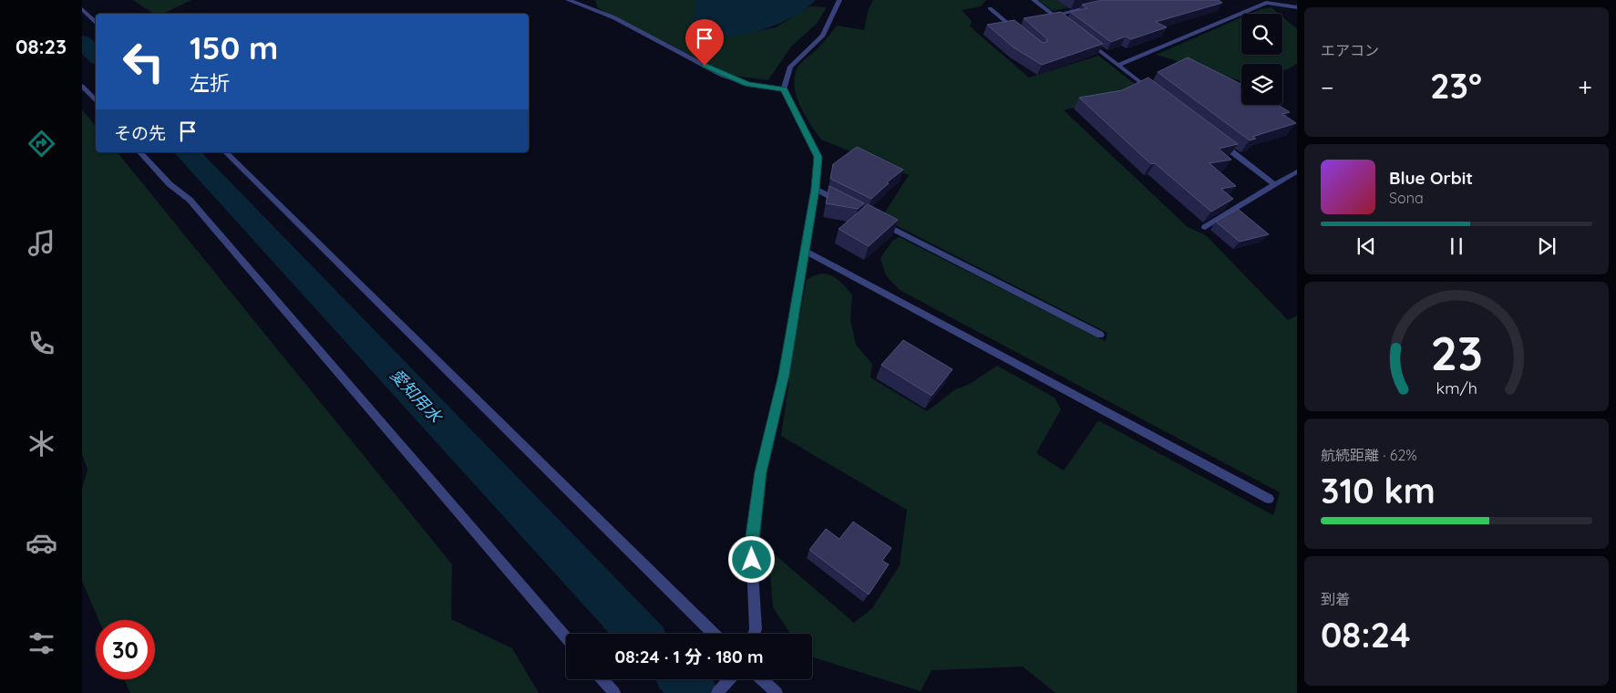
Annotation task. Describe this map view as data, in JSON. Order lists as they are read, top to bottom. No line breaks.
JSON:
{"water":["愛知用水"],"page":{"tabs":"08:23","tile":["エアコン",["航続距離 · 62%","310 km"],["到着","08:24"]],"turn":["150 m","左折"],"heat":["−","23°","+"],"then":"その先","song":["Blue Orbit","Sona"],"limit":"30","trip":"08:24 · 1 分 · 180 m","gauge":["23","km/h"]}}
